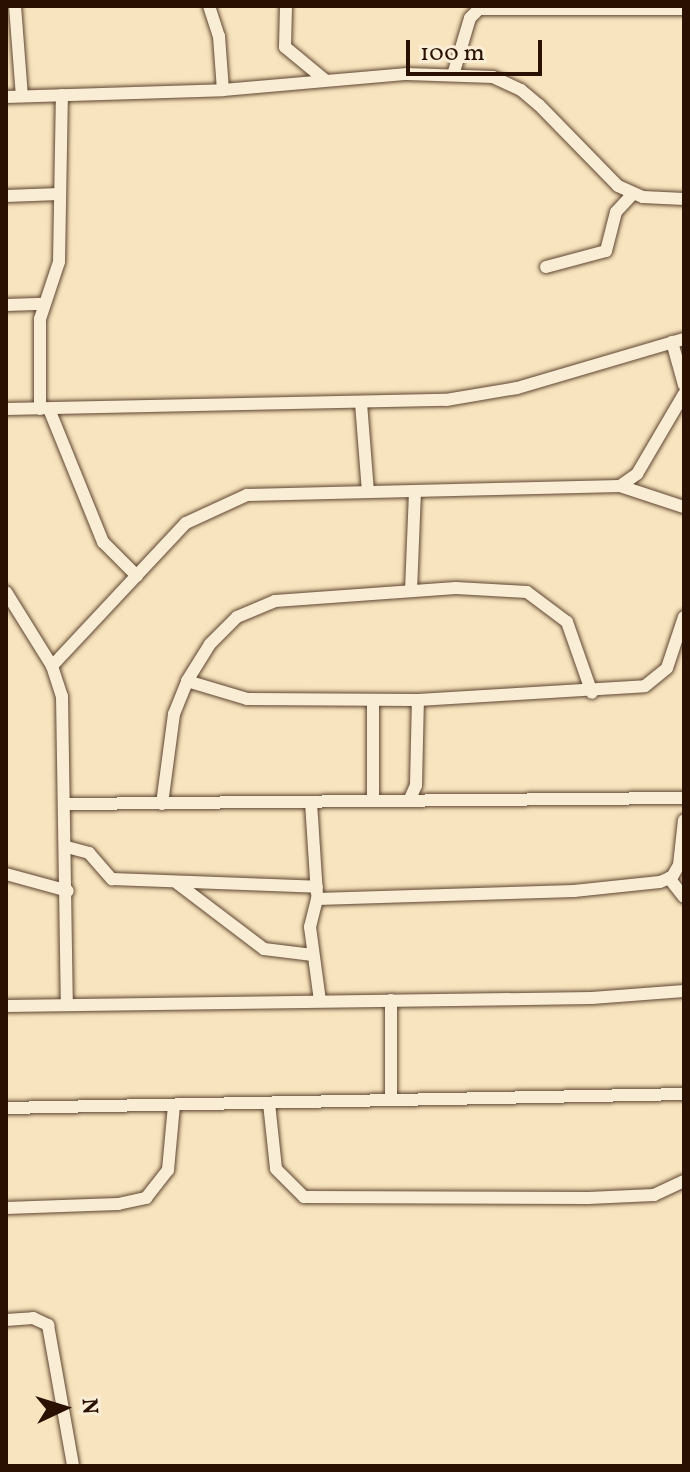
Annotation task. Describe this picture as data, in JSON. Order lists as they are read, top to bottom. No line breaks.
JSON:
{"scale_bar":"100 m","north":"right"}
